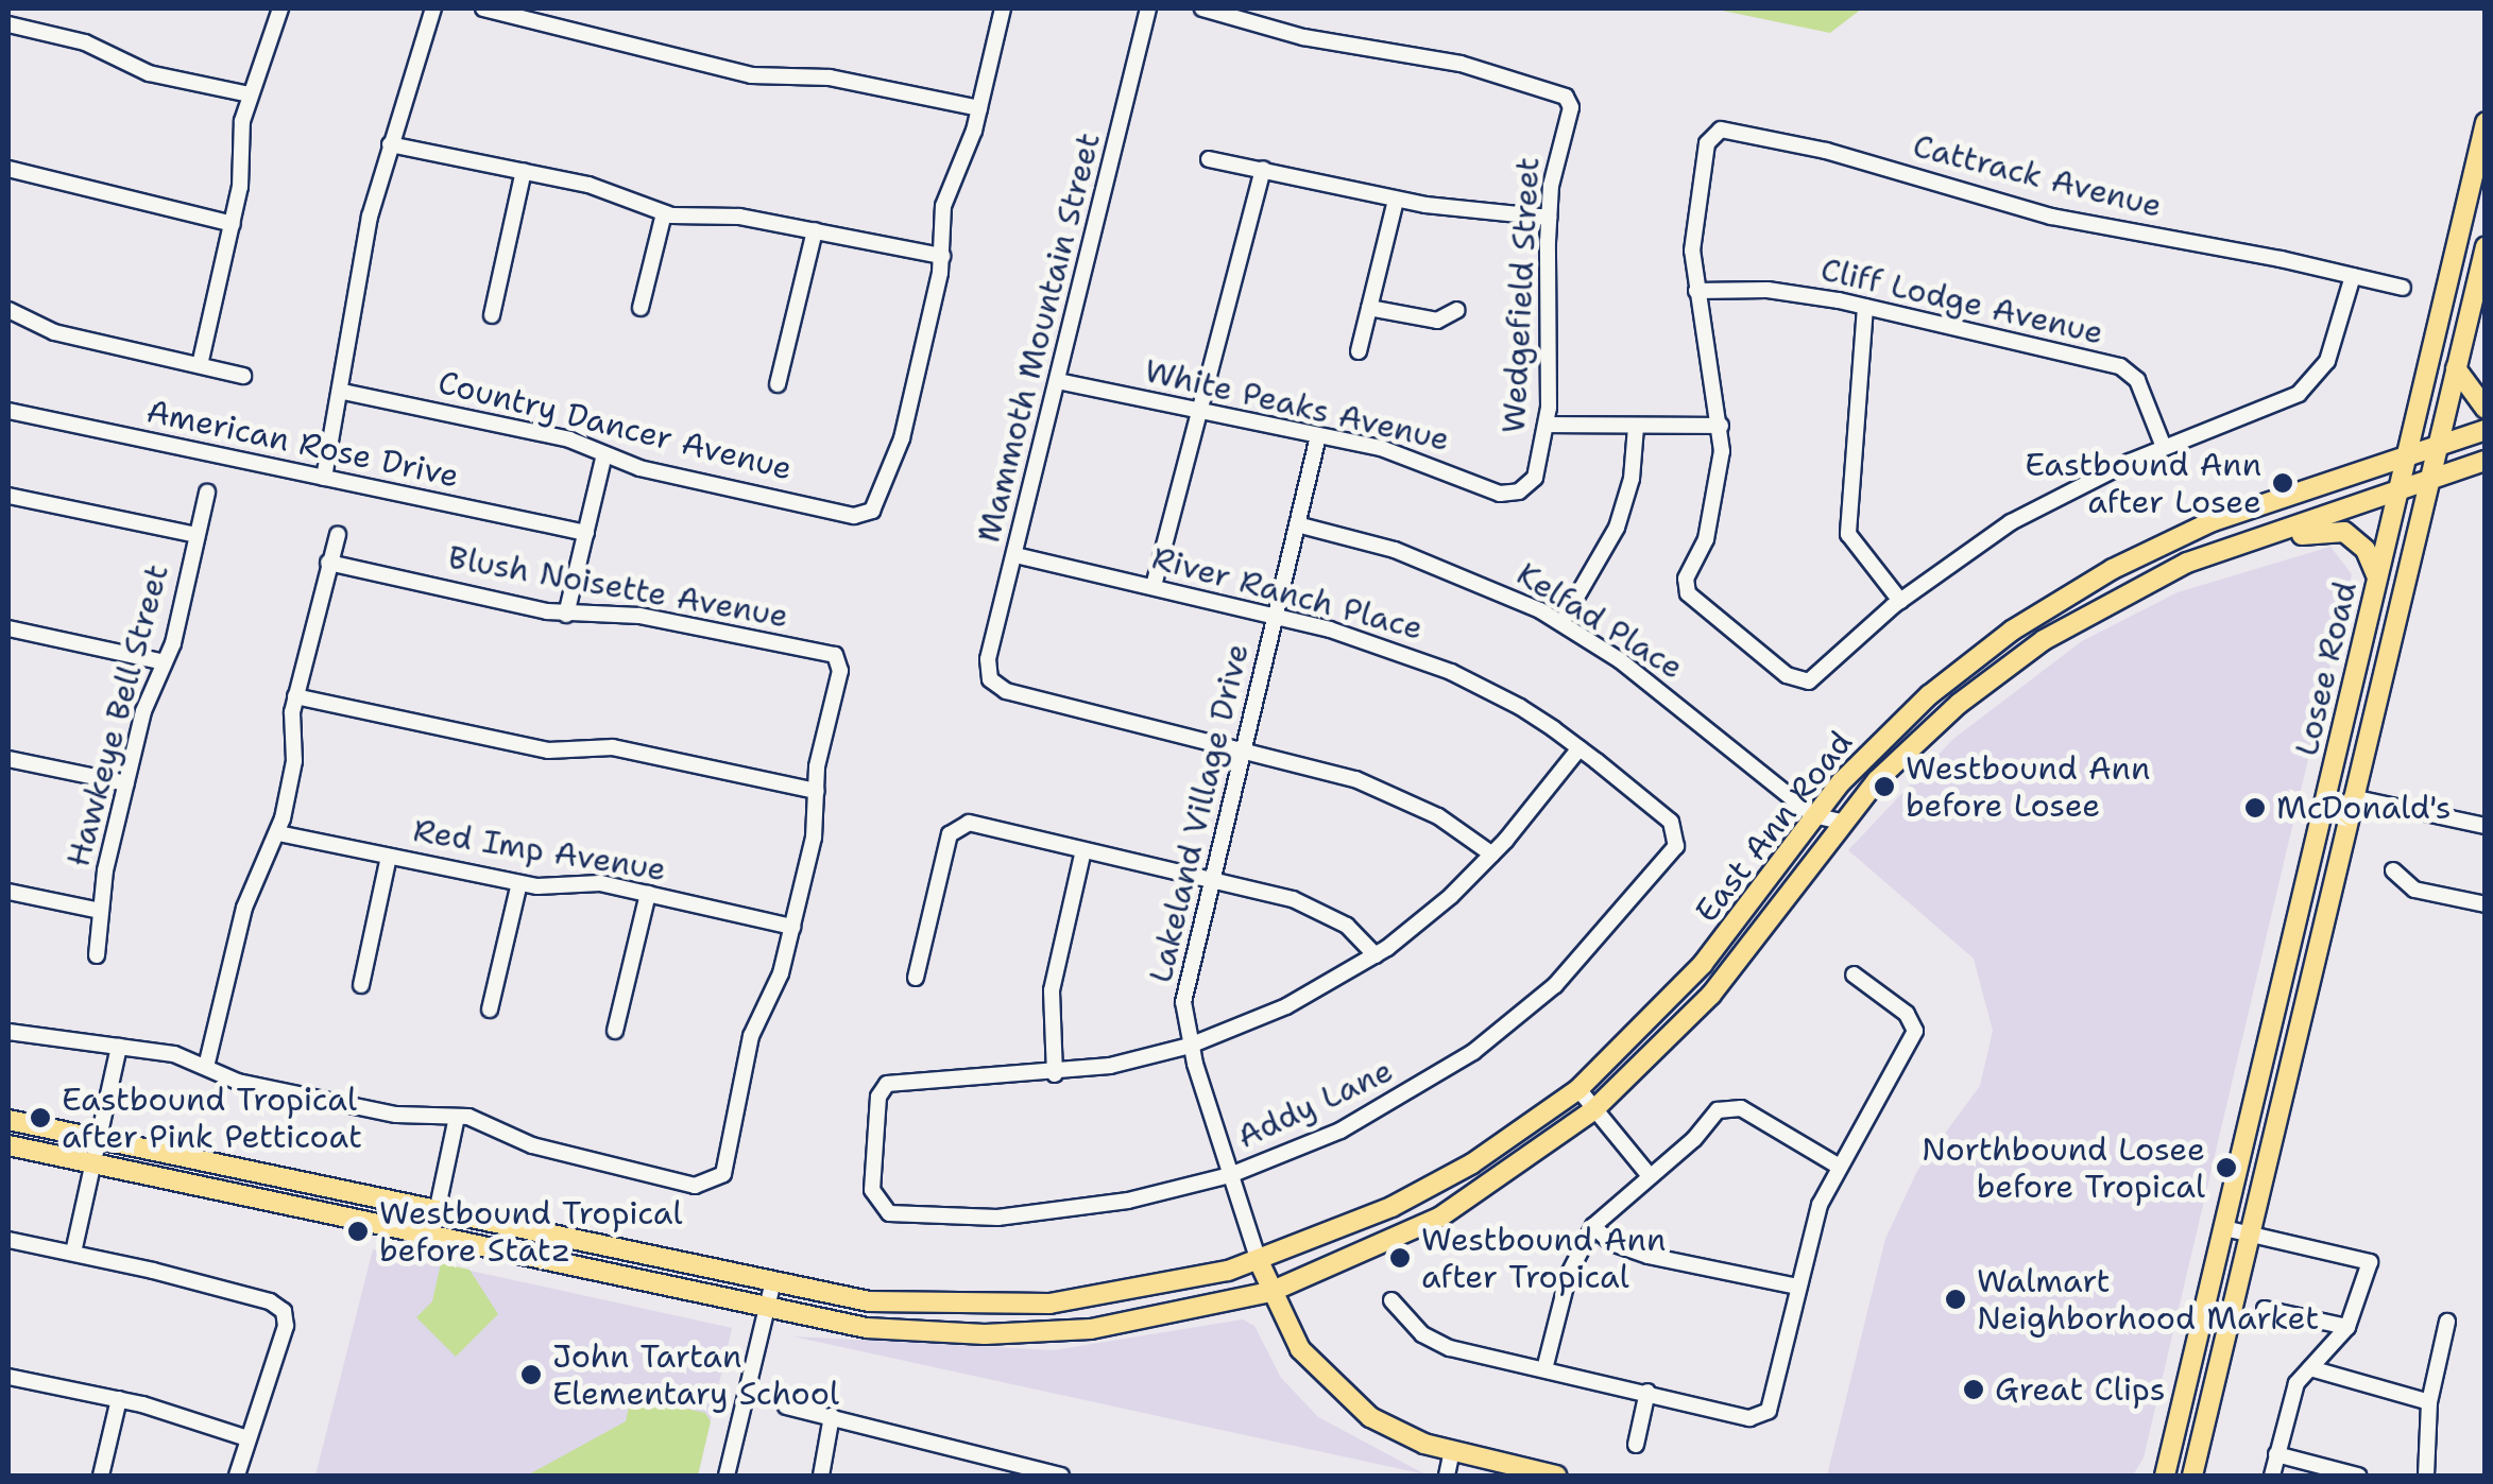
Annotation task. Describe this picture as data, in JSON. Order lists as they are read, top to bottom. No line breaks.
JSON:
{"streets":{"main road":["Losee Road","East Ann Road"],"street":["Cattrack Avenue","Wedgefield Street","Cliff Lodge Avenue","Mammoth Mountain Street","White Peaks Avenue","Country Dancer Avenue","American Rose Drive","Blush Noisette Avenue","River Ranch Place","Kelfad Place","Hawkeye Bell Street","Lakeland Village Drive","Red Imp Avenue","Addy Lane"]},"crossings":[["Cattrack Avenue","Cliff Lodge Avenue"],["Wedgefield Street","White Peaks Avenue"],["Mammoth Mountain Street","White Peaks Avenue"],["Mammoth Mountain Street","River Ranch Place"],["Mammoth Mountain Street","Lakeland Village Drive"],["White Peaks Avenue","Lakeland Village Drive"],["River Ranch Place","Lakeland Village Drive"],["River Ranch Place","Addy Lane"],["Kelfad Place","Lakeland Village Drive"],["Kelfad Place","East Ann Road"],["Losee Road","East Ann Road"],["Lakeland Village Drive","East Ann Road"],["Lakeland Village Drive","Addy Lane"]],"places":["Eastbound Ann after Losee","Westbound Ann before Losee","McDonald's","Eastbound Tropical after Pink Petticoat","Northbound Losee before Tropical","Westbound Tropical before Statz","Westbound Ann after Tropical","Walmart Neighborhood Market","John Tartan Elementary School","Great Clips"]}
